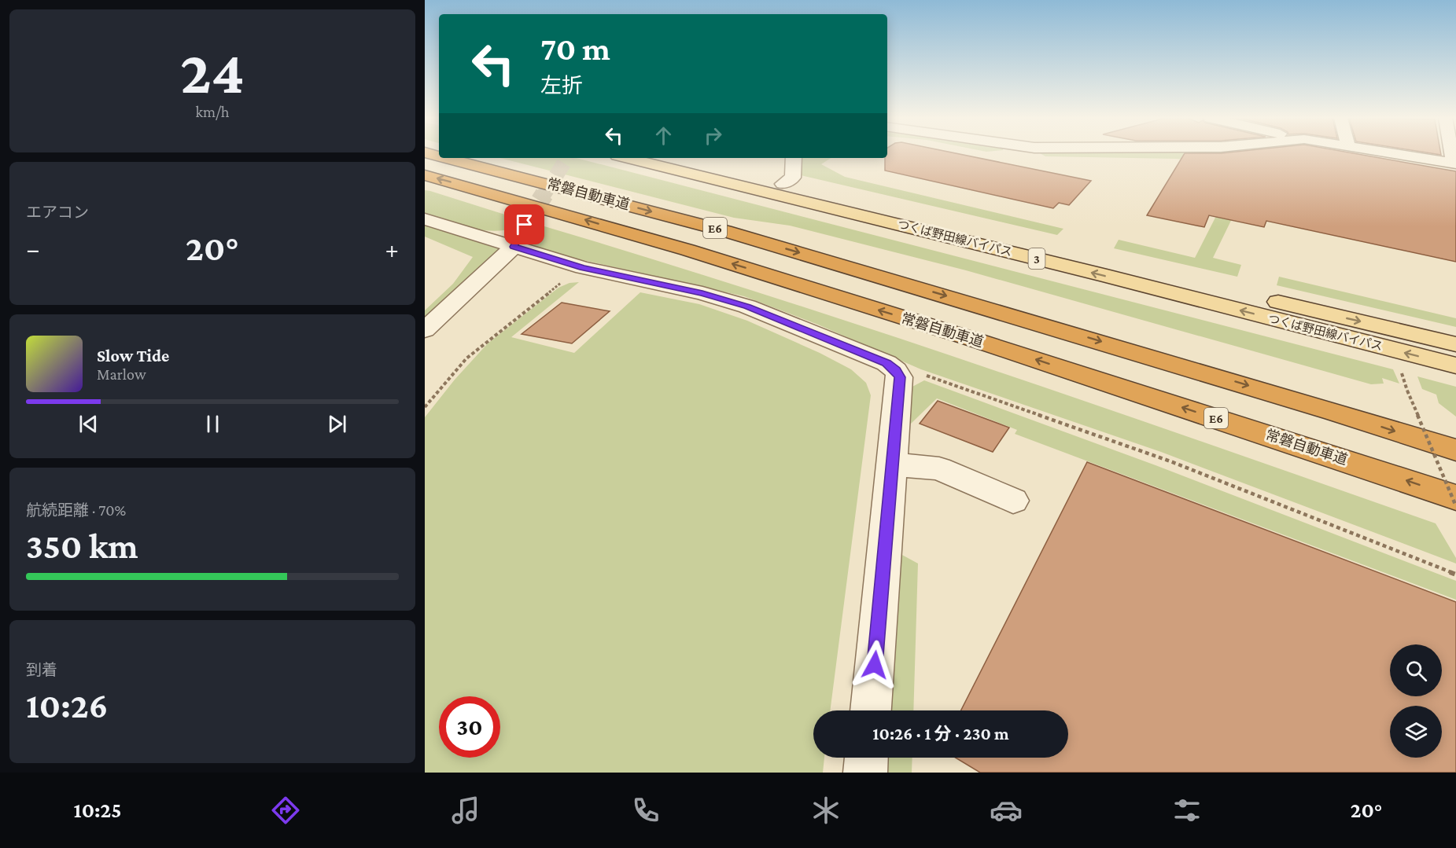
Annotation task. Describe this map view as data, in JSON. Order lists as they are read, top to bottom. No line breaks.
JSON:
{"streets":{"highway":["常磐自動車道","E6"],"main road":["つくば野田線バイパス","3"]},"page":{"tile":[["24","km/h"],"エアコン",["航続距離 · 70%","350 km"],["到着","10:26"]],"turn":["70 m","左折"],"heat":["−","20°","+"],"song":["Slow Tide","Marlow"],"limit":"30","trip":"10:26 · 1 分 · 230 m","tabs":["10:25","20°"]}}
